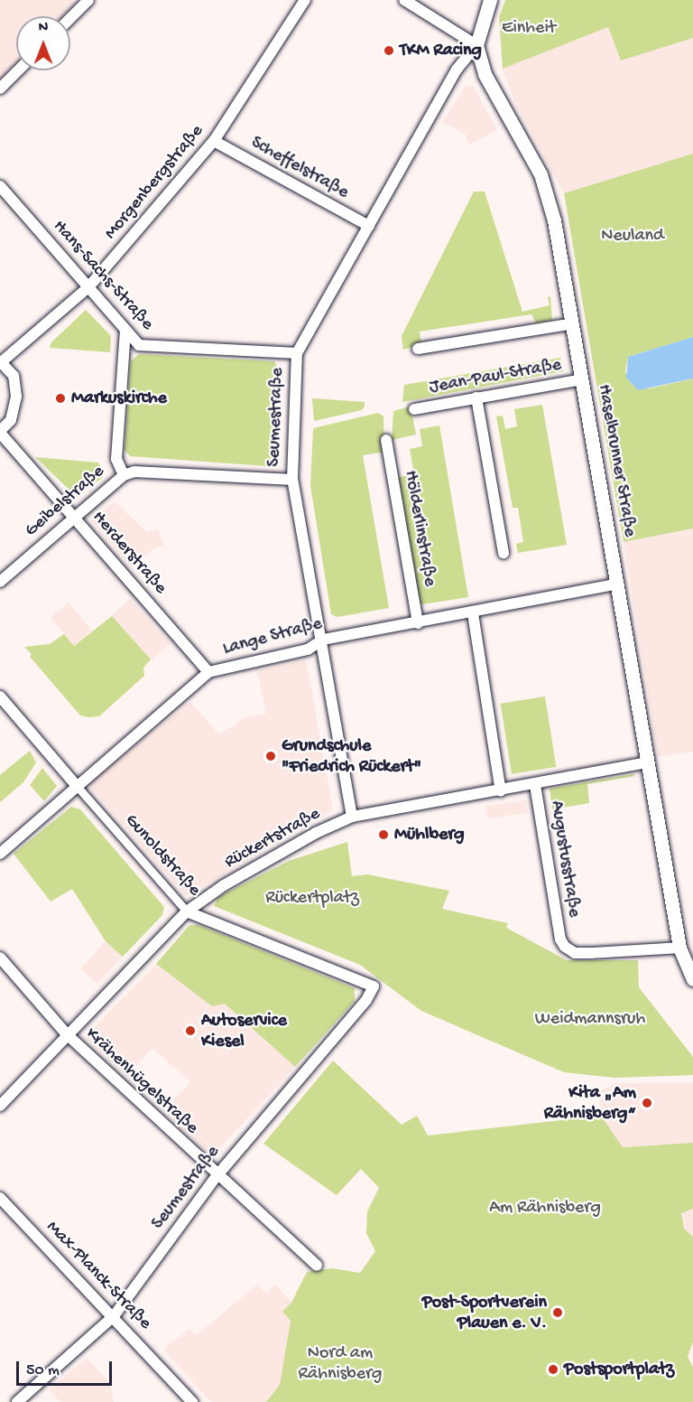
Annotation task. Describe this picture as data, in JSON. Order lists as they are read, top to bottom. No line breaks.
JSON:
{"streets":{"street":["Scheffelstraße","Morgenbergstraße","Hans-Sachs-Straße","Jean-Paul-Straße","Seumestraße","Haselbrunner Straße","Geibelstraße","Hölderlinstraße","Herderstraße","Lange Straße","Rückertstraße","Gunoldstraße","Augustusstraße","Krähenhügelstraße","Max-Planck-Straße"]},"crossings":[["Scheffelstraße","Morgenbergstraße"],["Scheffelstraße","Seumestraße"],["Morgenbergstraße","Hans-Sachs-Straße"],["Morgenbergstraße","Herderstraße"],["Hans-Sachs-Straße","Seumestraße"],["Jean-Paul-Straße","Haselbrunner Straße"],["Seumestraße","Haselbrunner Straße"],["Seumestraße","Geibelstraße"],["Seumestraße","Lange Straße"],["Seumestraße","Rückertstraße"],["Seumestraße","Gunoldstraße"],["Seumestraße","Krähenhügelstraße"],["Seumestraße","Max-Planck-Straße"],["Haselbrunner Straße","Lange Straße"],["Haselbrunner Straße","Rückertstraße"],["Haselbrunner Straße","Augustusstraße"],["Geibelstraße","Herderstraße"],["Hölderlinstraße","Lange Straße"],["Herderstraße","Lange Straße"],["Lange Straße","Gunoldstraße"],["Rückertstraße","Gunoldstraße"],["Rückertstraße","Augustusstraße"],["Rückertstraße","Krähenhügelstraße"]],"parks":["Einheit","Neuland","Rückertplatz","Weidmannsruh","Am Rähnisberg","Nord am Rähnisberg"],"places":["TKM Racing","Markuskirche","Grundschule \"Friedrich Rückert\"","Mühlberg","Autoservice Kiesel","Kita „Am Rähnisberg“","Post-Sportverein Plauen e. V.","Postsportplatz"],"scale_bar":"50 m","north":"top"}
